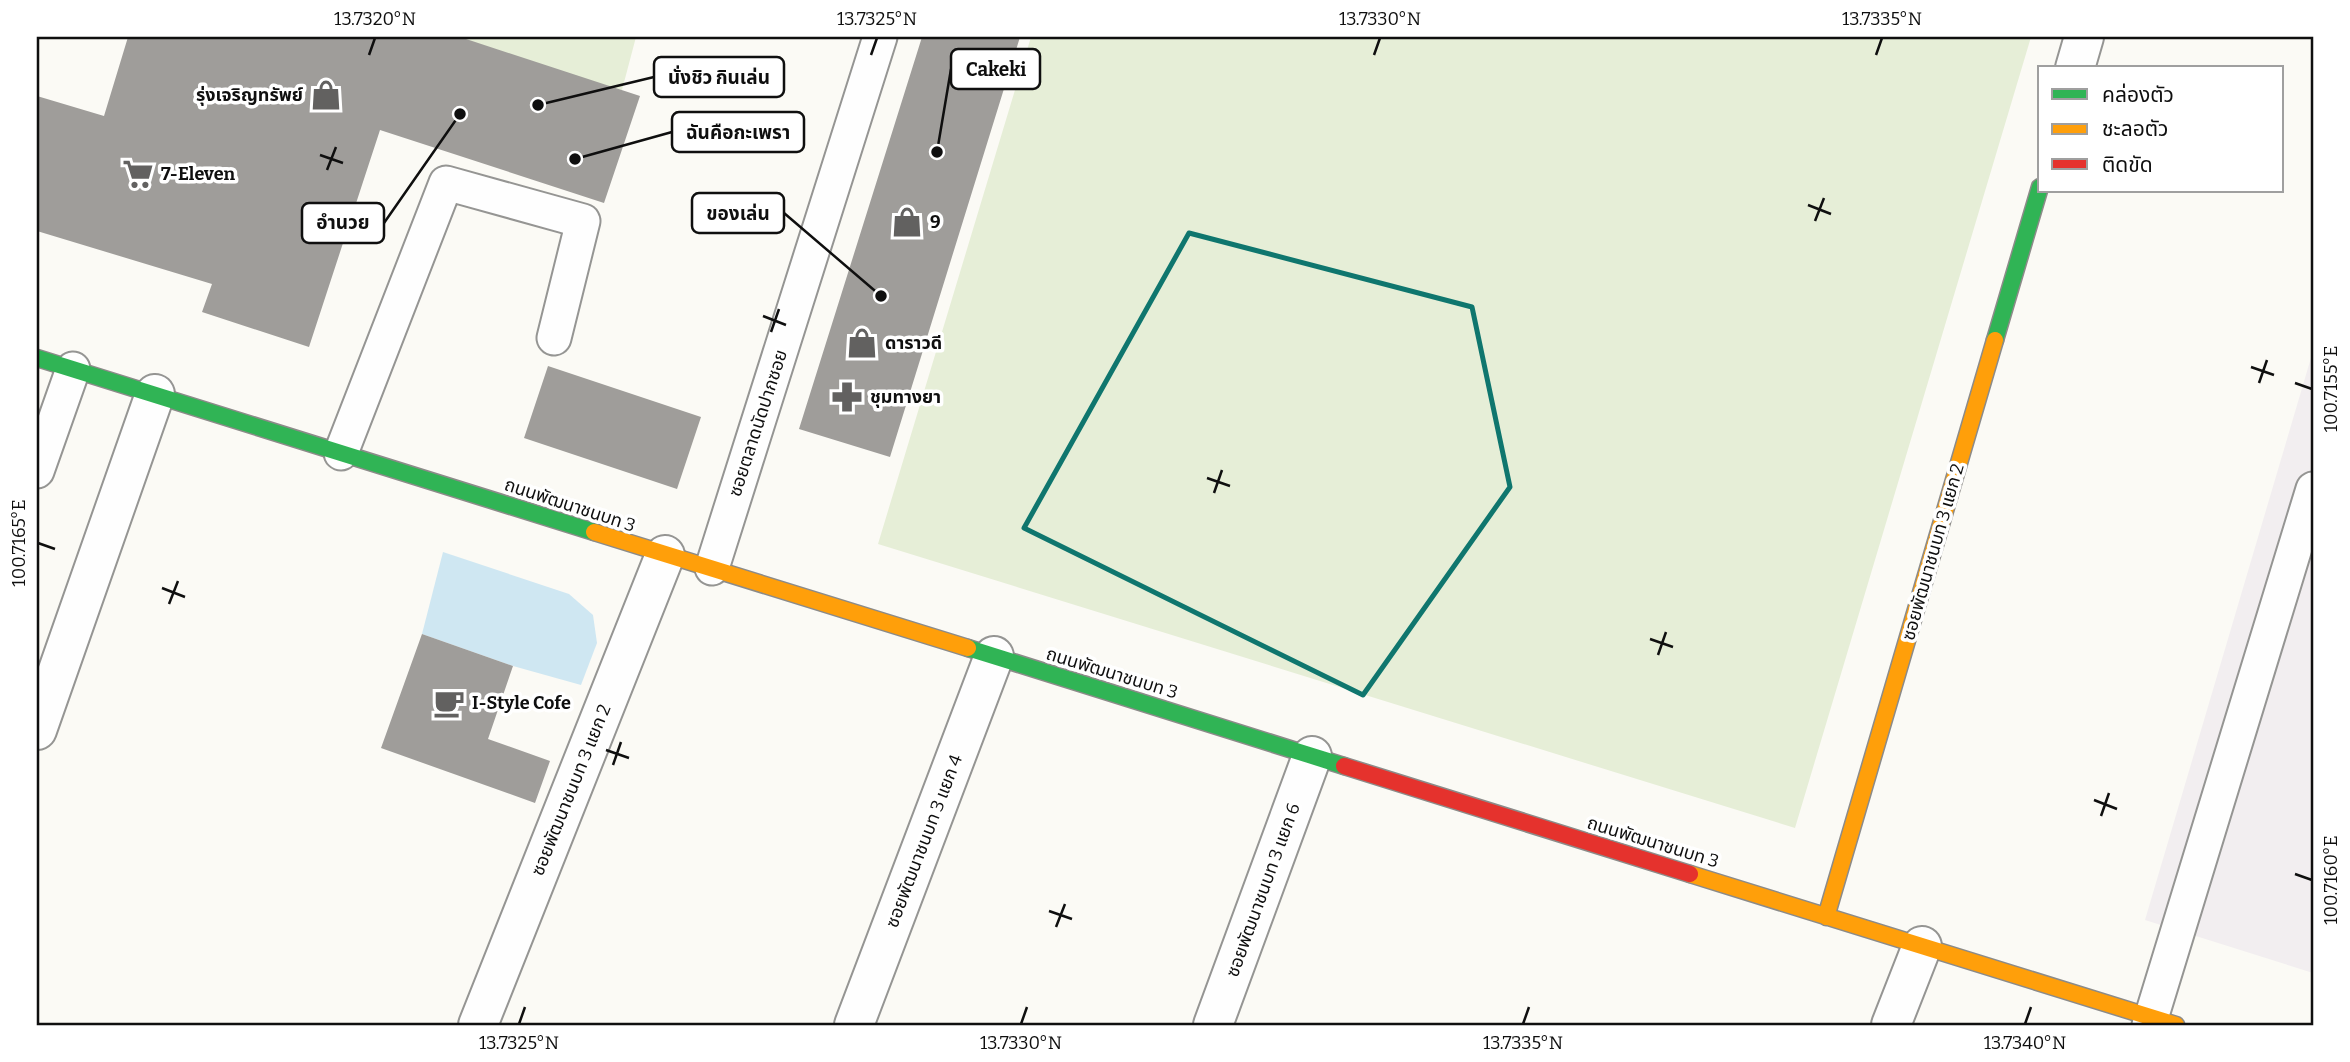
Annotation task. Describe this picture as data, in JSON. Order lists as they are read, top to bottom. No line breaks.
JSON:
{"streets":{"street":["ถนนพัฒนาชนบท 3","ซอยพัฒนาชนบท 3 แยก 2","ซอยพัฒนาชนบท 3 แยก 4","ซอยพัฒนาชนบท 3 แยก 6"],"lane":["ซอยตลาดนัดปากซอย"]},"crossings":[["ซอยตลาดนัดปากซอย","ถนนพัฒนาชนบท 3"],["ถนนพัฒนาชนบท 3","ซอยพัฒนาชนบท 3 แยก 2"],["ถนนพัฒนาชนบท 3","ซอยพัฒนาชนบท 3 แยก 4"],["ถนนพัฒนาชนบท 3","ซอยพัฒนาชนบท 3 แยก 6"]],"places":{"shop":["รุ่งเจริญทรัพย์","9","ดาราวดี"],"other":["นั่งชิว กินเล่น","อำนวย","Cakeki","ฉันคือกะเพรา","ของเล่น"],"supermarket":["7-Eleven"],"pharmacy":["ชุมทางยา"],"cafe":["I-Style Cofe"]},"legend":["คล่องตัว","ชะลอตัว","ติดขัด"],"coordinates":["13.7320°N","13.7325°N","13.7330°N","13.7335°N","100.7155°E","100.7165°E","100.7160°E","13.7340°N"]}
